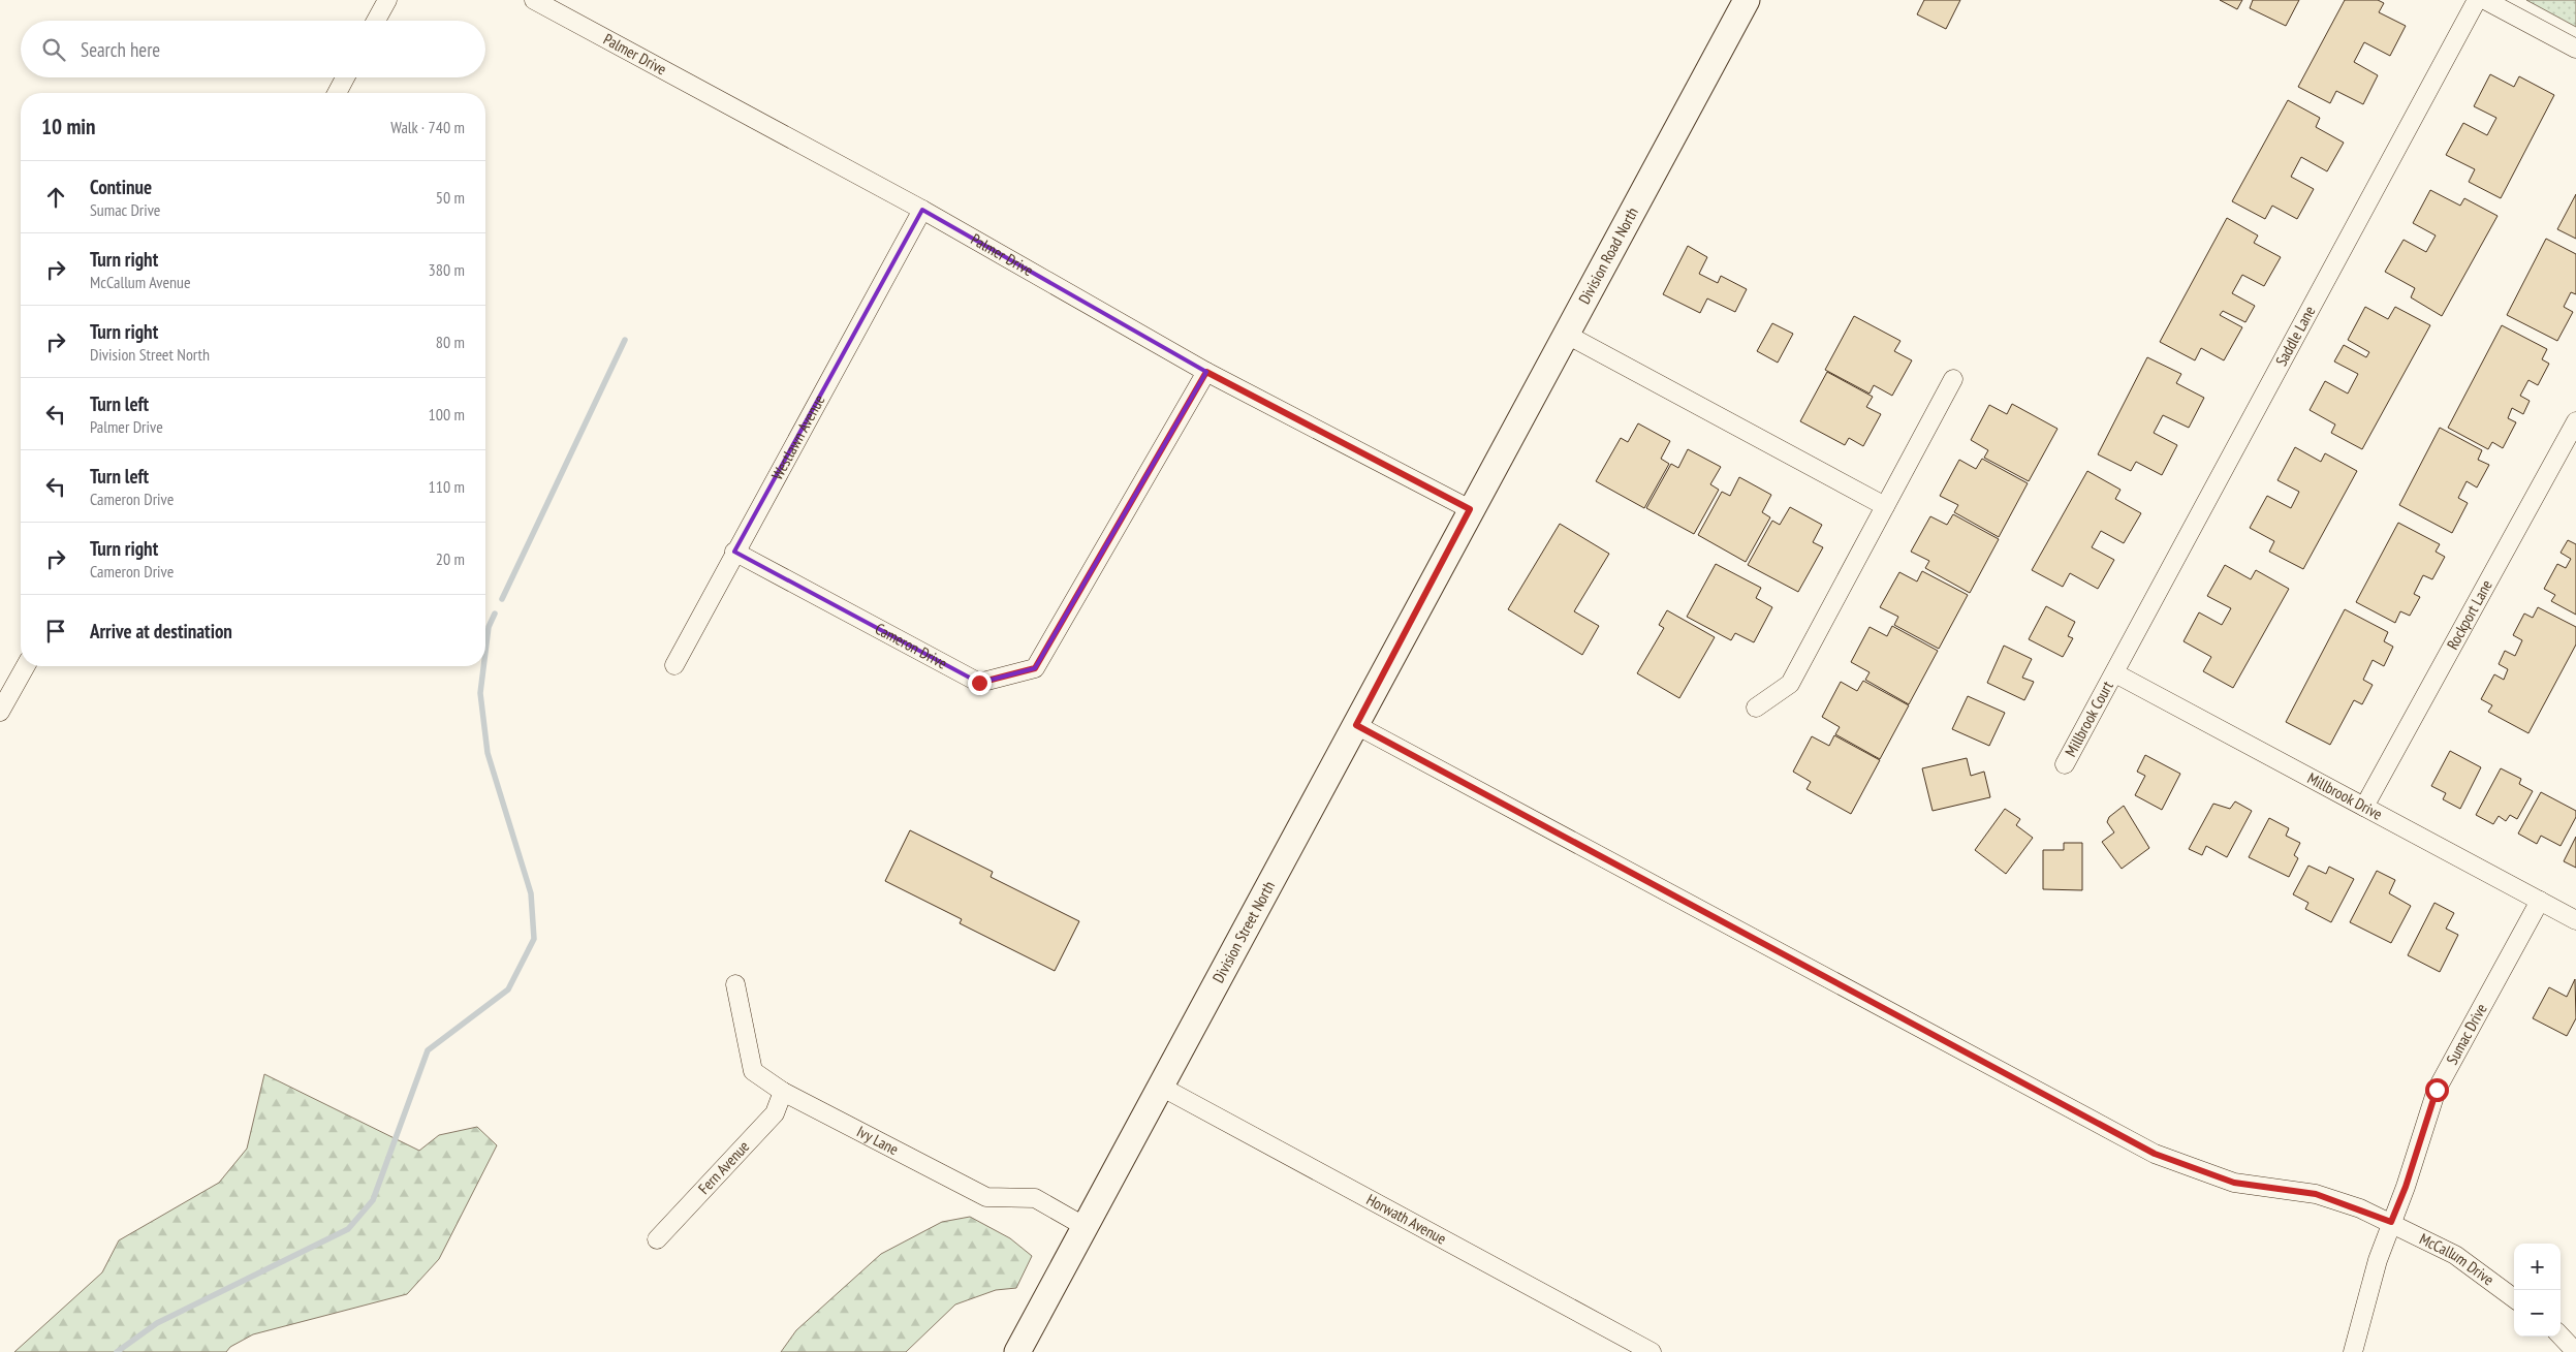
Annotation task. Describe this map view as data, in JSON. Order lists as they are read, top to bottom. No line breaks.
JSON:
{"streets":{"main road":["Division Road North","Division Street North"],"street":["Palmer Drive","Saddle Lane","Westlawn Avenue","Rockport Lane","Cameron Drive","Millbrook Court","Millbrook Drive","Sumac Drive","Ivy Lane","Fern Avenue","Horwath Avenue","McCallum Drive"]},"crossings":[["Palmer Drive","Division Road North"],["Palmer Drive","Westlawn Avenue"],["Palmer Drive","Cameron Drive"],["Palmer Drive","Division Street North"],["Division Road North","Division Street North"],["Saddle Lane","Millbrook Court"],["Saddle Lane","Millbrook Drive"],["Westlawn Avenue","Cameron Drive"],["Rockport Lane","Millbrook Drive"],["Millbrook Court","Millbrook Drive"],["Millbrook Drive","Sumac Drive"],["Division Street North","Ivy Lane"],["Division Street North","Horwath Avenue"],["Division Street North","McCallum Drive"],["Sumac Drive","McCallum Drive"],["Ivy Lane","Fern Avenue"]],"page":{"search":"Search here","heading":["10 min","Walk · 740 m"],"list":[["Continue","Sumac Drive","50 m"],["Turn right","McCallum Avenue","380 m"],["Turn right","Division Street North","80 m"],["Turn left","Palmer Drive","100 m"],["Turn left","Cameron Drive","110 m"],["Turn right","Cameron Drive","20 m"],"Arrive at destination"],"map_buttons":["+","−"]}}
